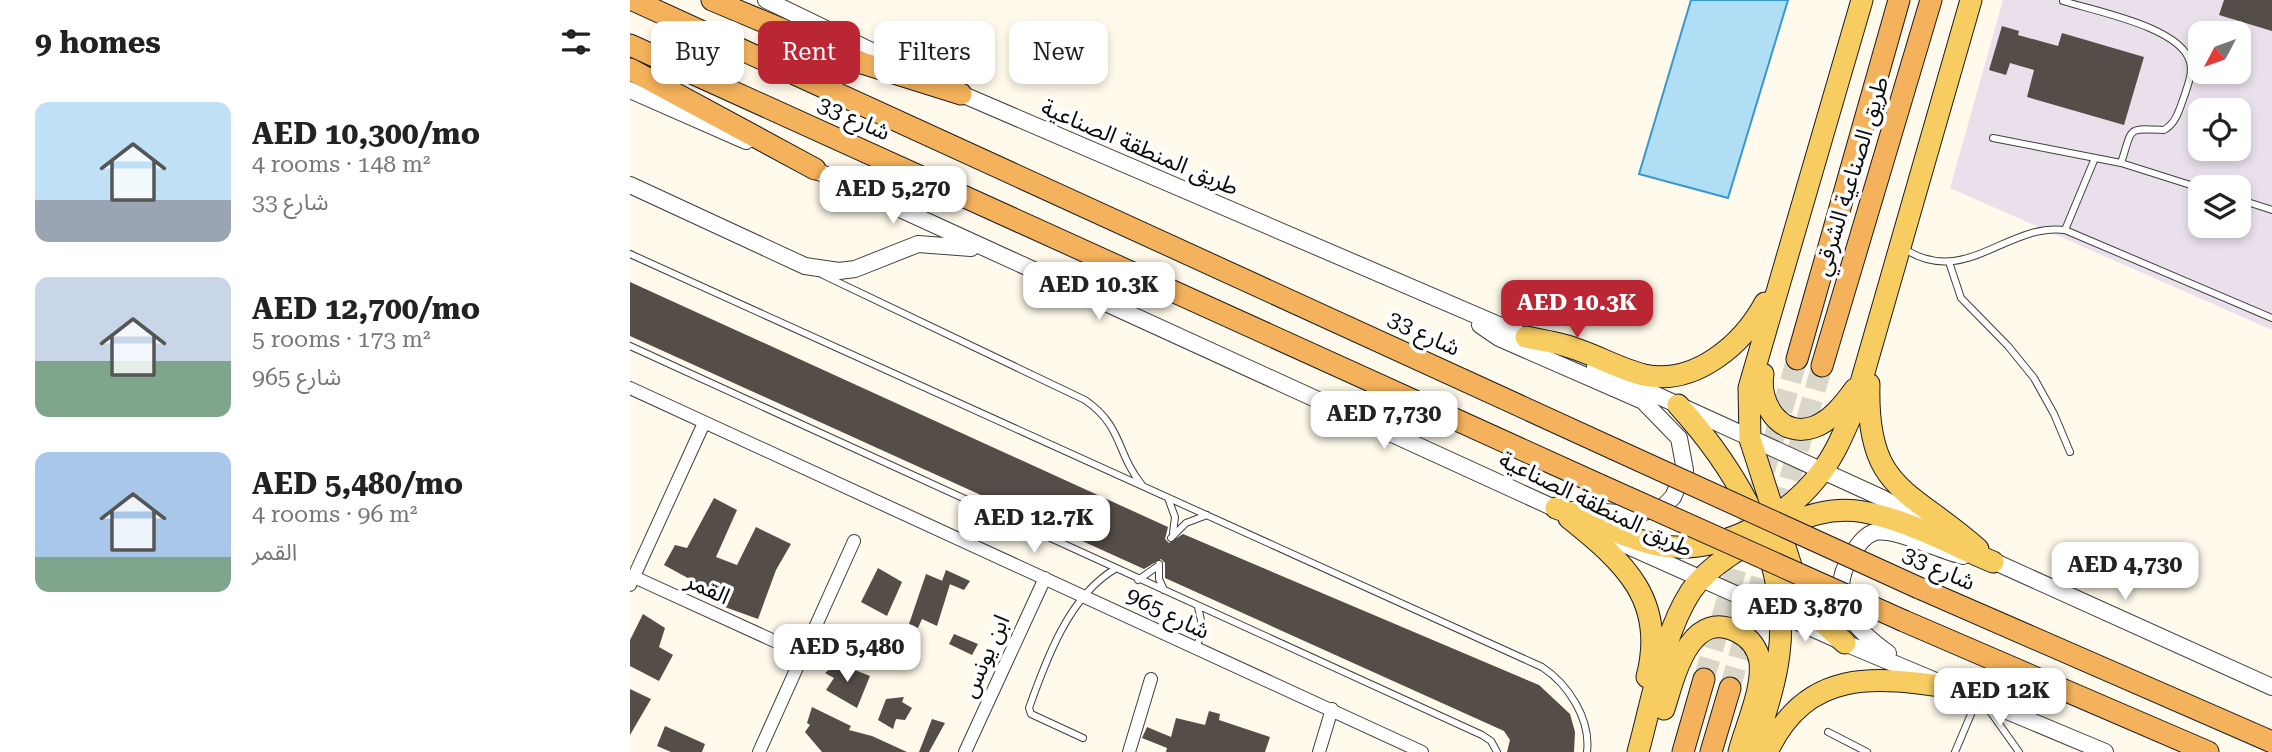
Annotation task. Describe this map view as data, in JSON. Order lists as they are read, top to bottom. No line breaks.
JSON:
{"streets":{"highway":["شارع 33","طريق الصناعية الشرقي"],"street":["طريق المنطقة الصناعية","القمر","شارع 965","ابن يونس"]},"crossings":[["شارع 33","طريق المنطقة الصناعية"],["شارع 965","ابن يونس"]],"north":"bottom left","page":{"heading":"9 homes","chip":["Buy","Rent","Filters","New"],"list":[{"name":"AED 10,300/mo","note":"4 rooms · 148 m² · شارع 33"},{"name":"AED 12,700/mo","note":"5 rooms · 173 m² · شارع 965"},{"name":"AED 5,480/mo","note":"4 rooms · 96 m² · القمر"}],"price":["AED 5,270","AED 10.3K","AED 10.3K","AED 7,730","AED 12.7K","AED 4,730","AED 3,870","AED 5,480","AED 12K"]}}
